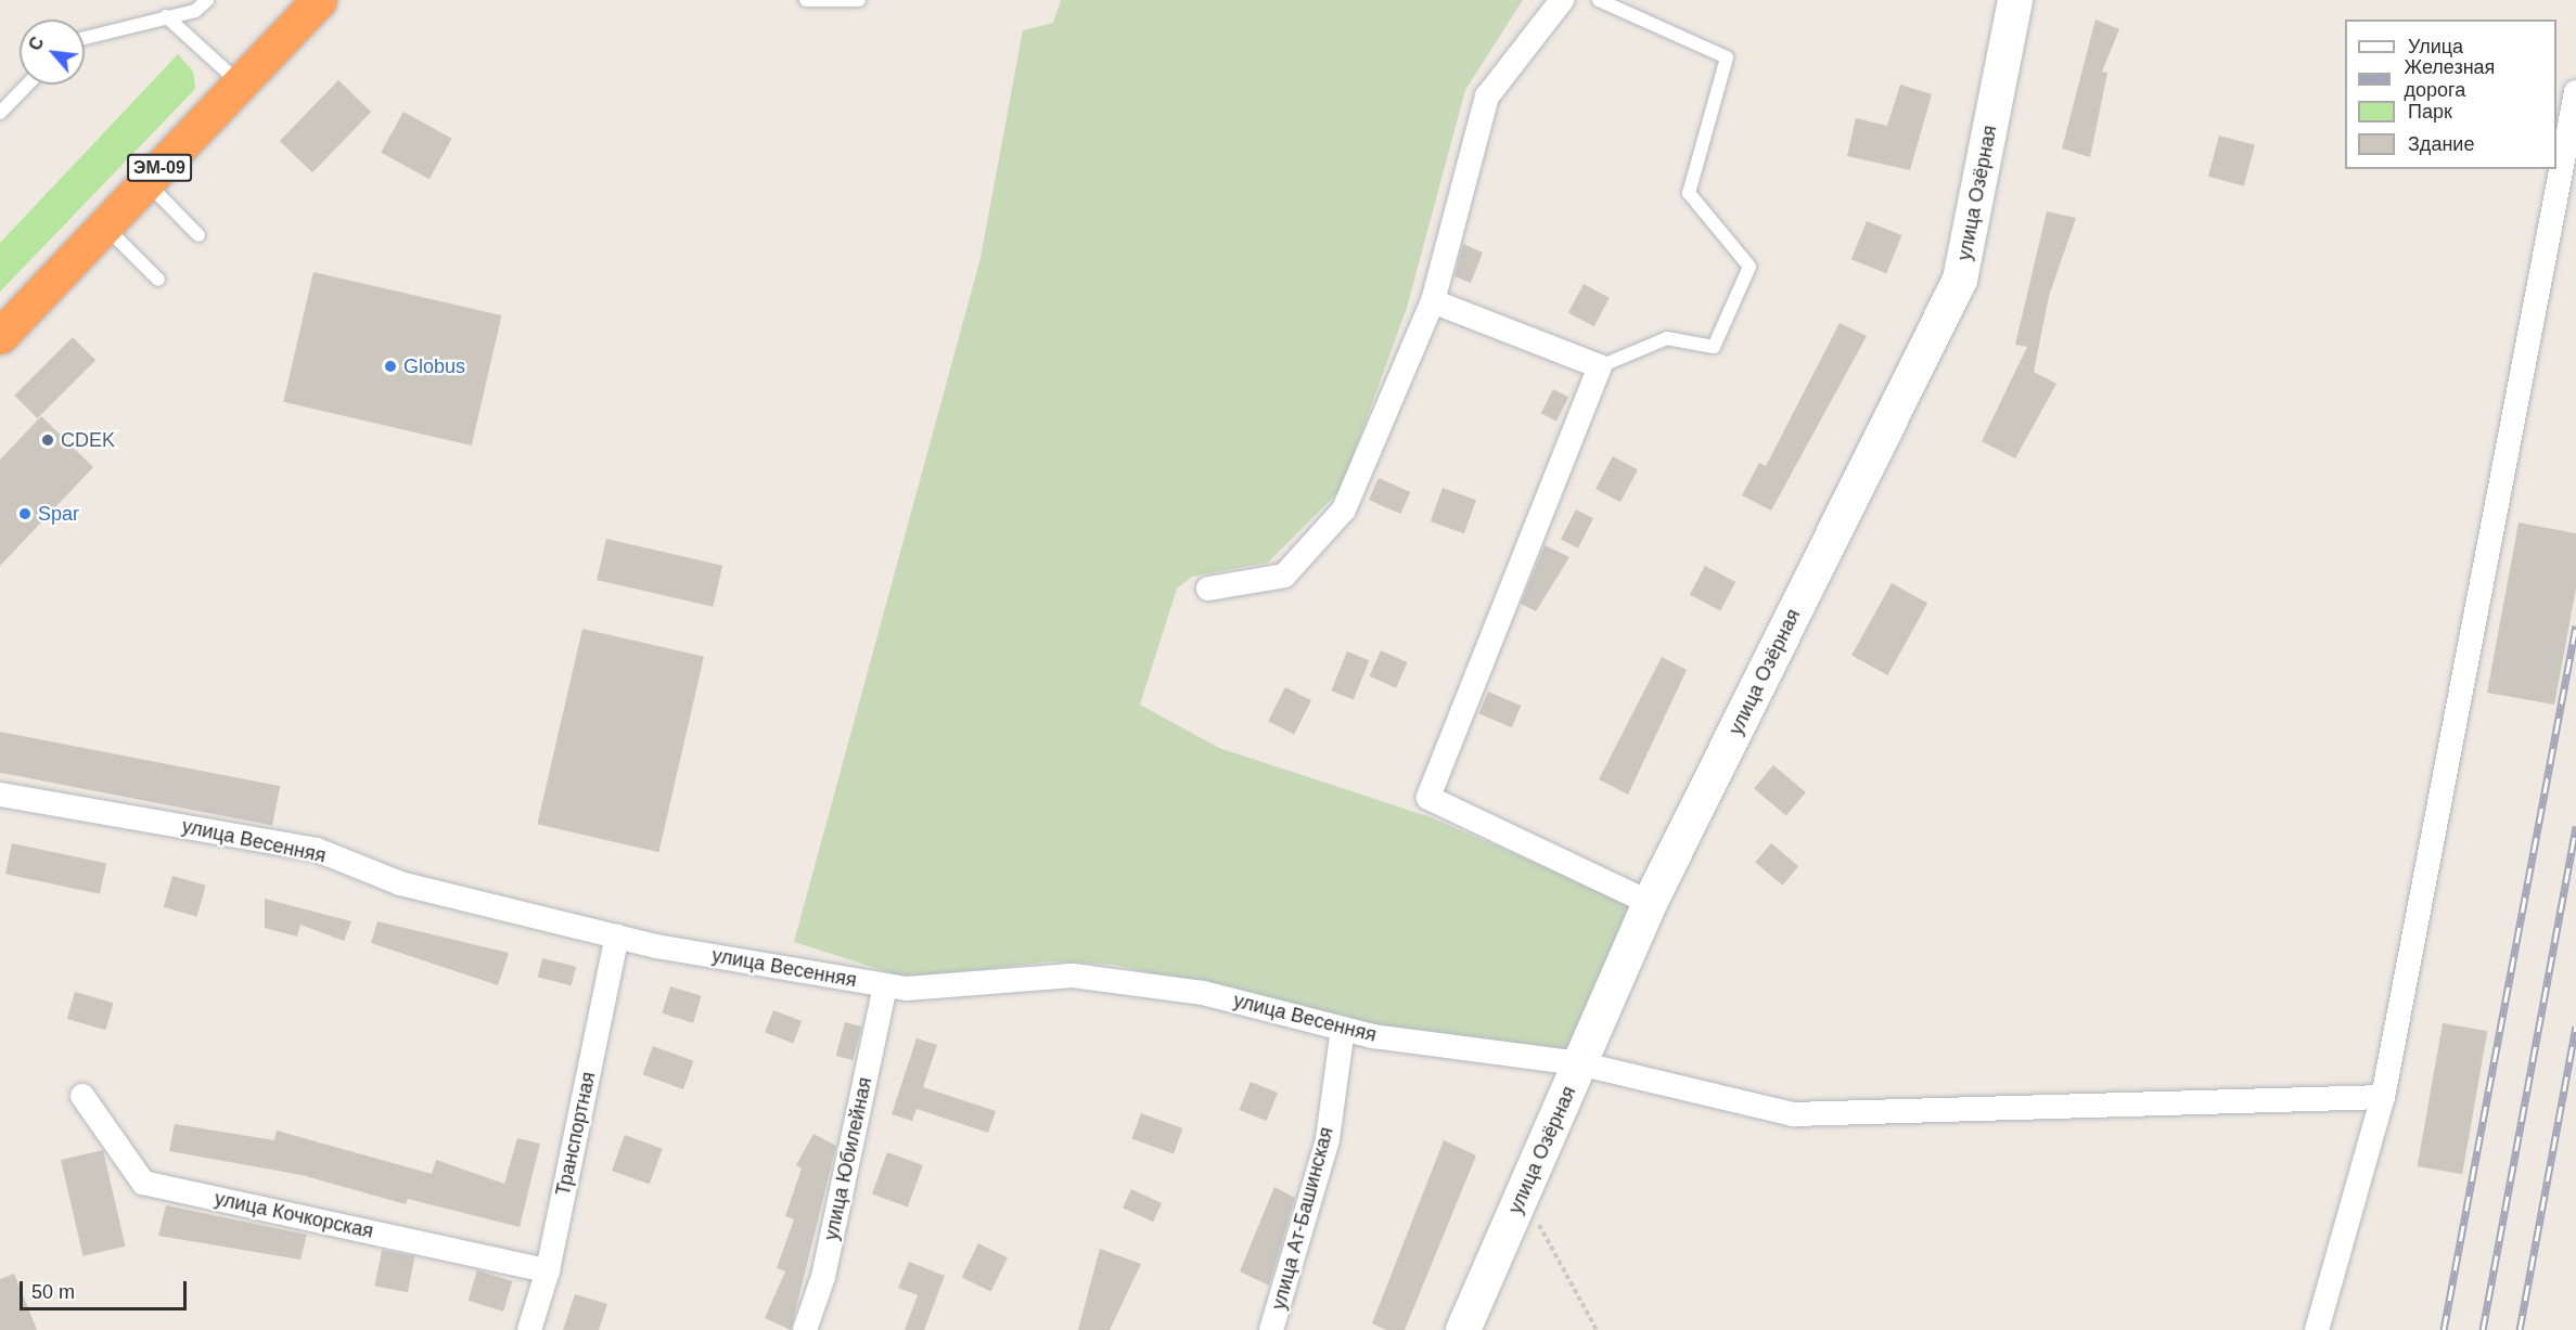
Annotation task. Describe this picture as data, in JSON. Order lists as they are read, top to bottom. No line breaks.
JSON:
{"streets":{"highway":["ЭМ-09"],"street":["улица Озёрная","улица Весенняя","Транспортная","улица Юбилейная","улица Кочкорская","улица Ат-Башинская"]},"crossings":[["улица Озёрная","улица Весенняя"],["улица Весенняя","Транспортная"],["улица Весенняя","улица Юбилейная"],["улица Весенняя","улица Ат-Башинская"],["Транспортная","улица Кочкорская"]],"places":["Globus","CDEK","Spar"],"legend":["Улица","Железная дорога","Парк","Здание"],"scale_bar":"50 m","north":"top left"}
